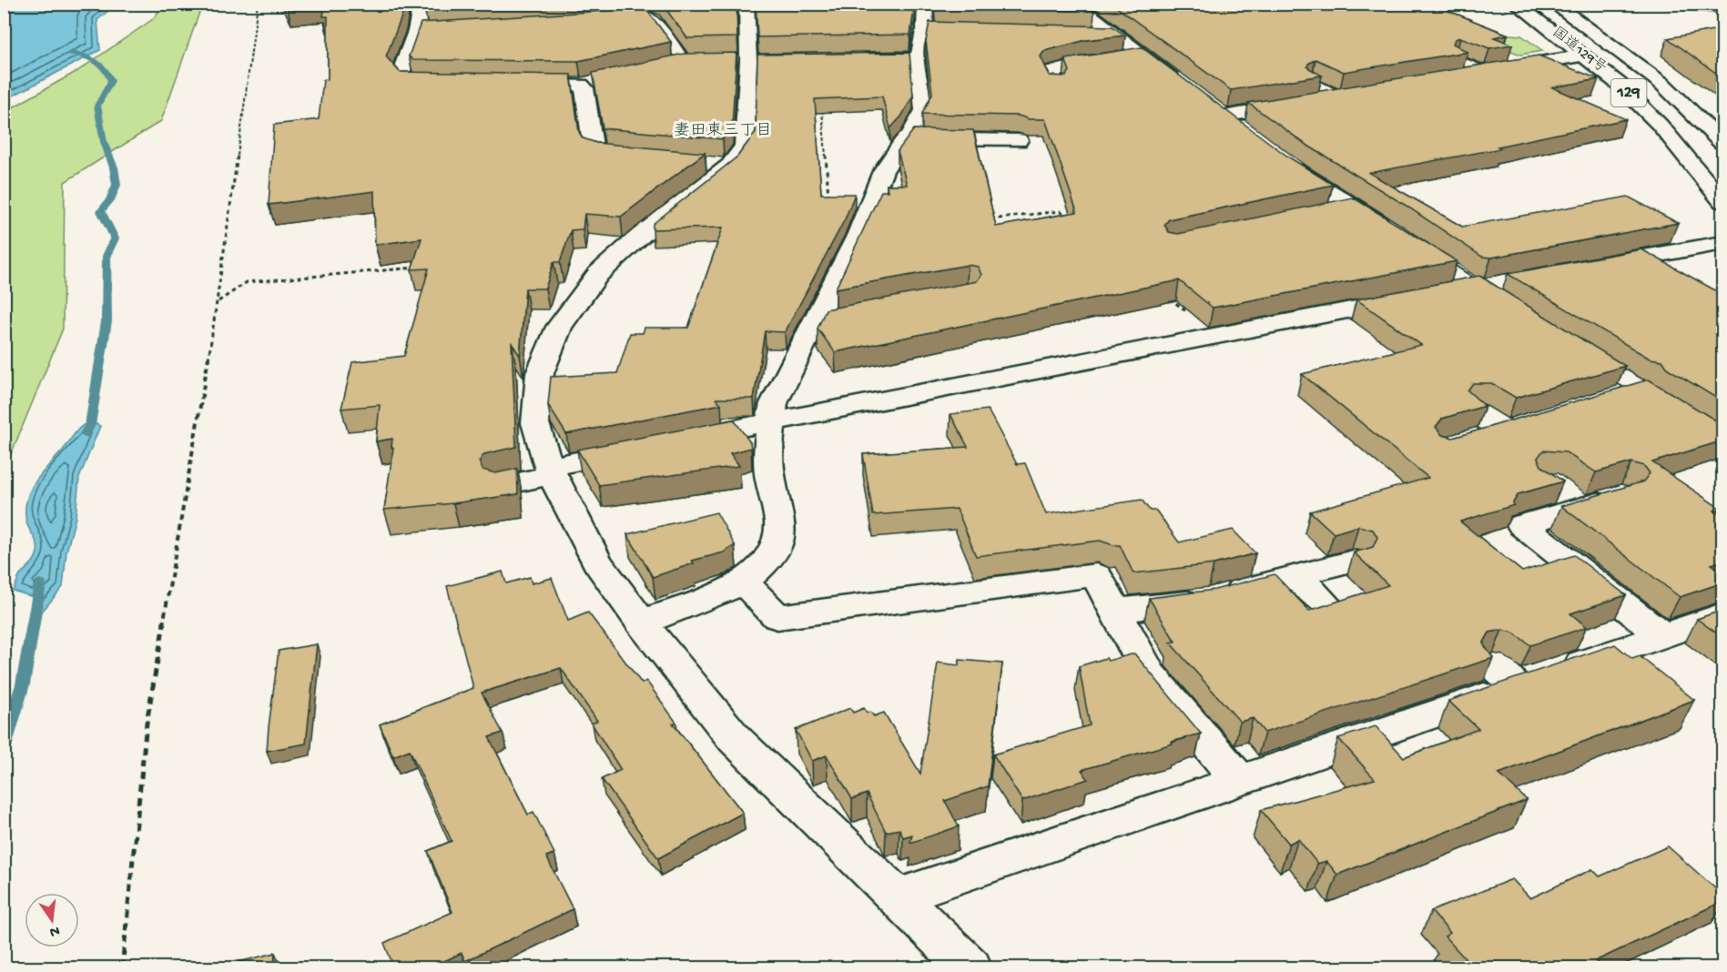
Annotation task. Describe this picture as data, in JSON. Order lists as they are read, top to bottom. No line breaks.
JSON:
{"streets":{"main road":["国道129号","129"]},"districts":["妻田東三丁目"],"north":"bottom"}
